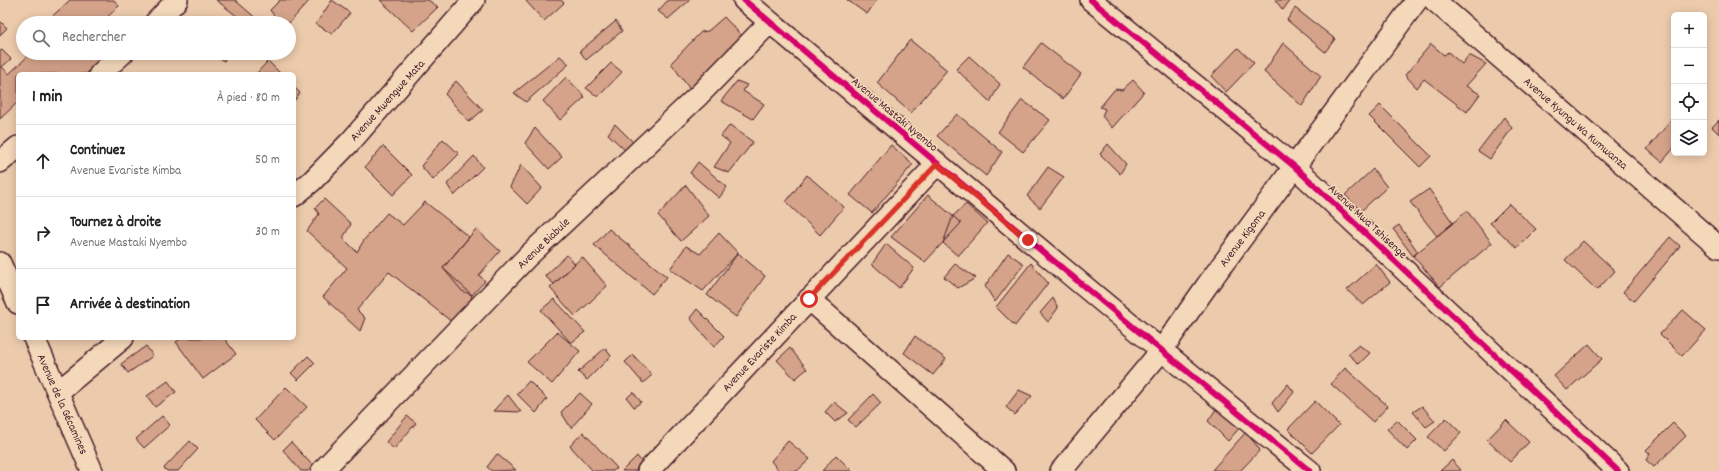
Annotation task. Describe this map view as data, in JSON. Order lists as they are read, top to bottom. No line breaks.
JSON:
{"streets":{"street":["Avenue Mwengwe Mata","Avenue Mastaki Nyembo","Avenue Kyungu Wa Kumwanza","Avenue Mwa Tshisenge","Avenue Kigoma","Avenue Biabule","Avenue Evariste Kimba","Avenue de la Gécamines"]},"crossings":[["Avenue Mastaki Nyembo","Avenue Kigoma"],["Avenue Mastaki Nyembo","Avenue Biabule"],["Avenue Mastaki Nyembo","Avenue Evariste Kimba"],["Avenue Mwa Tshisenge","Avenue Kigoma"]],"page":{"map_buttons":["+","−"],"search":"Rechercher","heading":["1 min","À pied · 80 m"],"list":[["Continuez","Avenue Evariste Kimba","50 m"],["Tournez à droite","Avenue Mastaki Nyembo","30 m"],"Arrivée à destination"]}}
